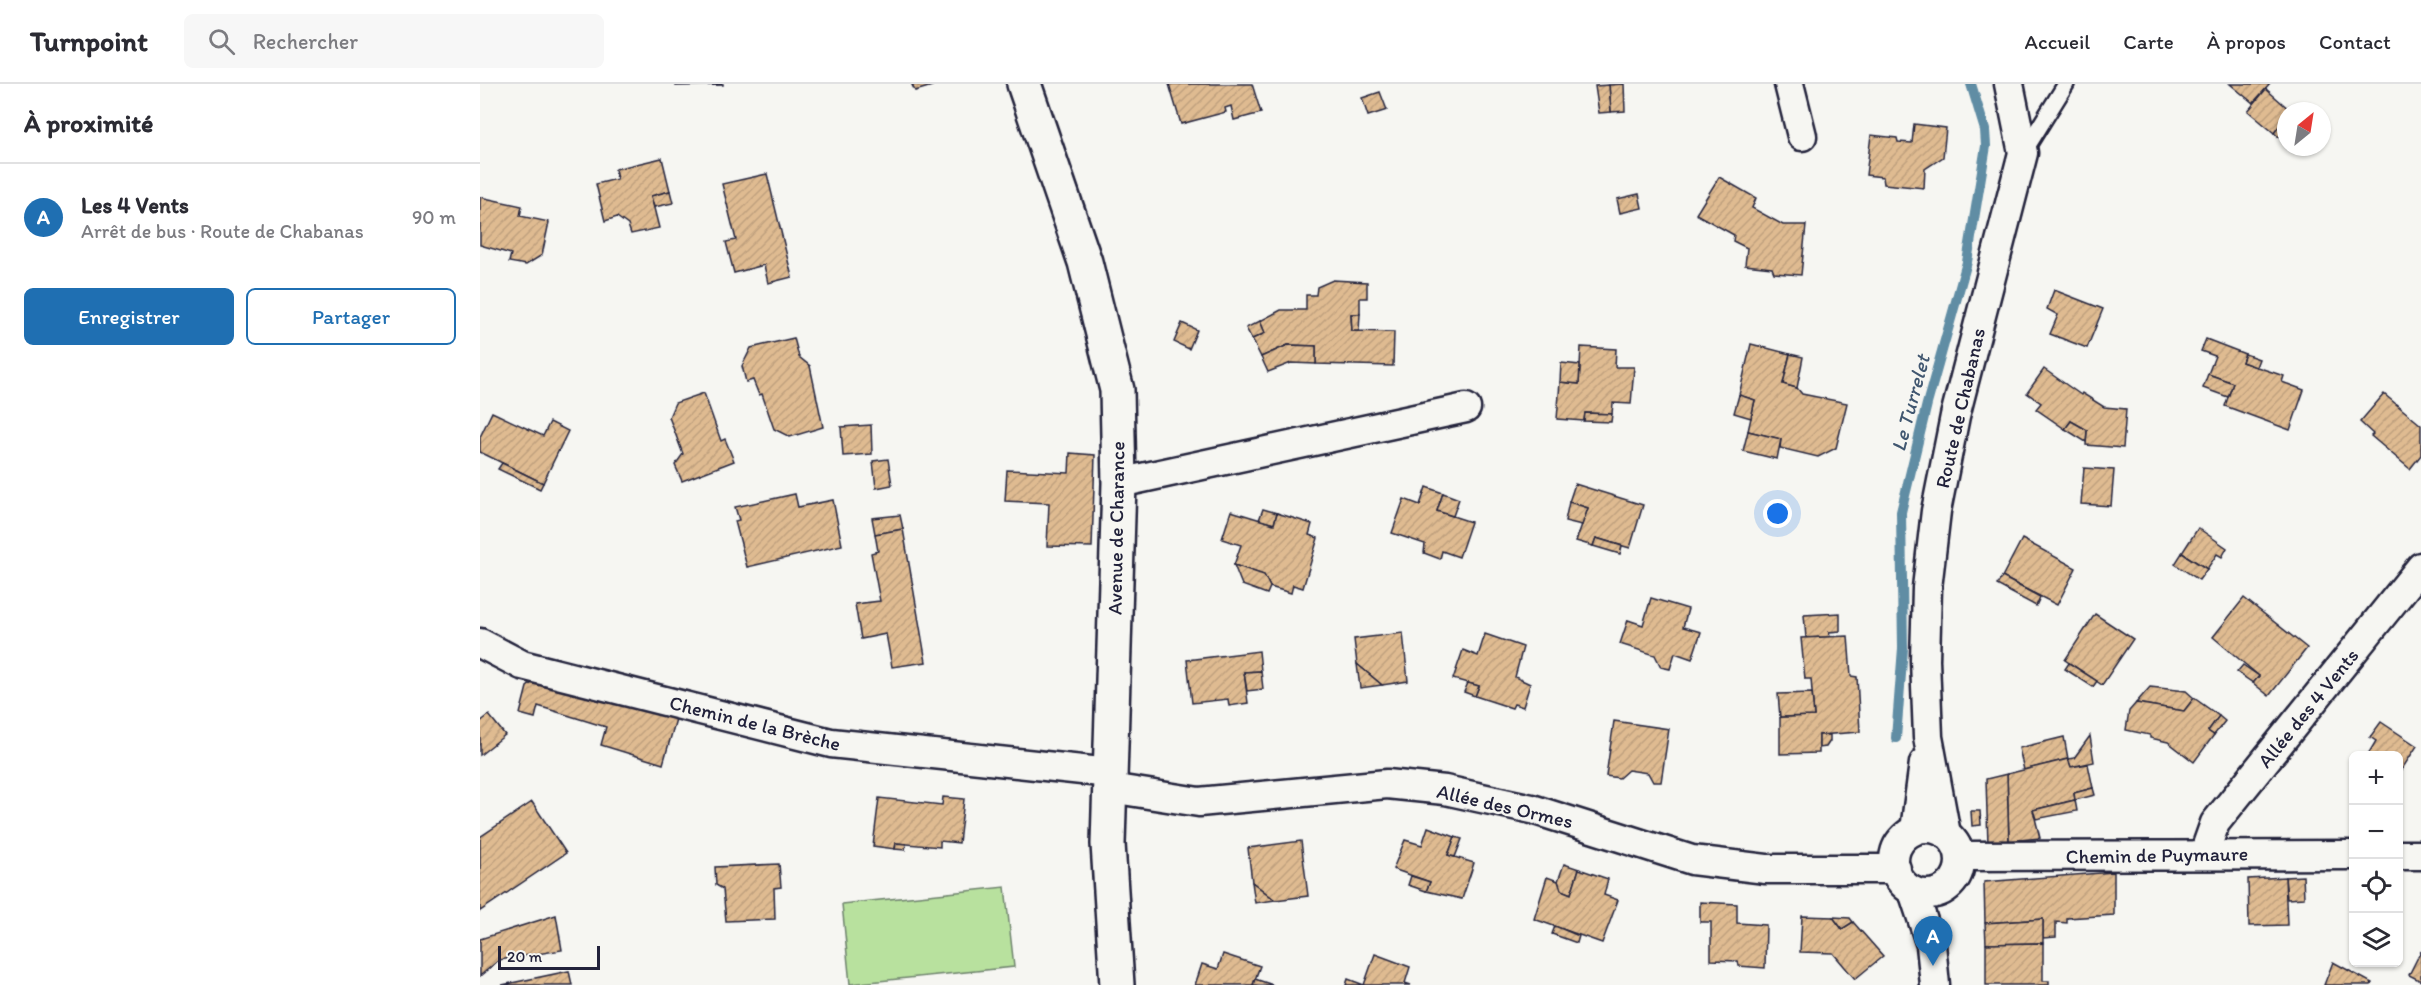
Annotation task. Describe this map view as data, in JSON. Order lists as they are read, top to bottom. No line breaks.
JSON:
{"streets":{"street":["Route de Chabanas","Avenue de Charance","Allée des 4 Vents","Chemin de la Brèche","Allée des Ormes","Chemin de Puymaure"]},"crossings":[["Route de Chabanas","Allée des Ormes"],["Route de Chabanas","Chemin de Puymaure"],["Avenue de Charance","Chemin de la Brèche"],["Avenue de Charance","Allée des Ormes"],["Allée des 4 Vents","Chemin de Puymaure"],["Chemin de la Brèche","Allée des Ormes"],["Allée des Ormes","Chemin de Puymaure"]],"water":["Le Turrelet"],"scale_bar":"20 m","north":"top right","page":{"header":"Turnpoint","search":"Rechercher","nav":["Accueil","Carte","À propos","Contact"],"heading":"À proximité","list":[{"mark":"A","name":"Les 4 Vents","note":"Arrêt de bus · Route de Chabanas","value":"90 m"}],"buttons":["Enregistrer","Partager"],"map_buttons":["+","−"],"pins":"A","scale":"20 m"}}
